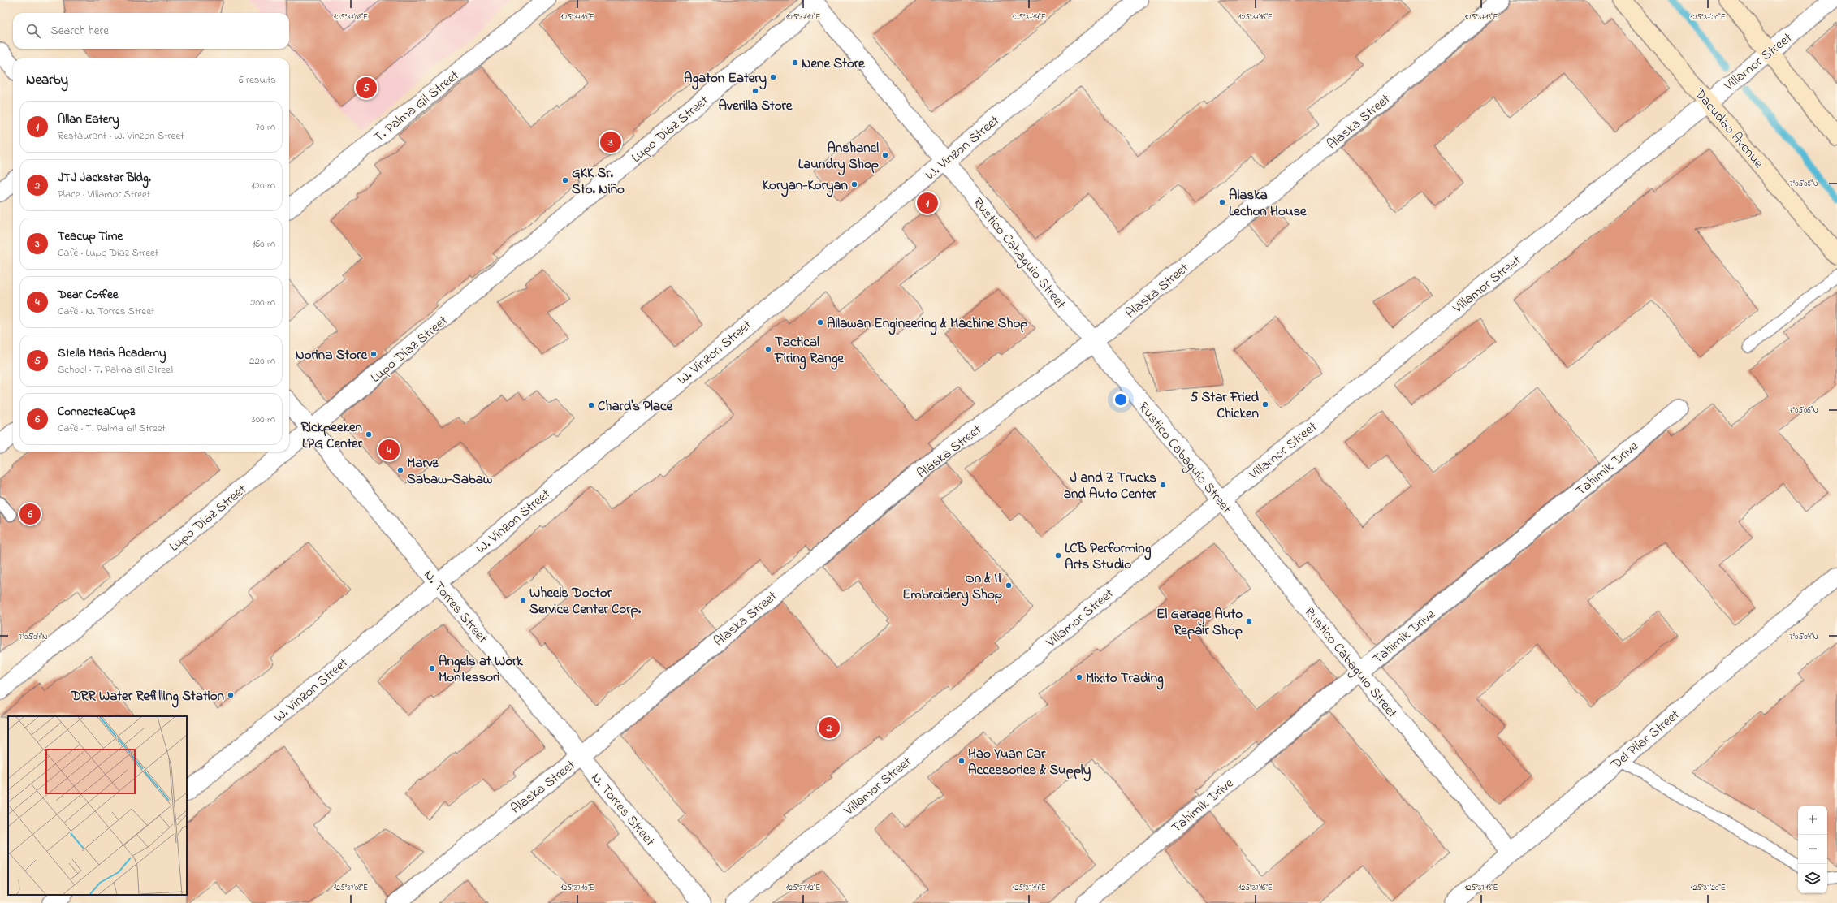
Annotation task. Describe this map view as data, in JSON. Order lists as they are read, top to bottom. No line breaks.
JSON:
{"streets":{"main road":["Dacudao Avenue"],"street":["Villamor Street","T. Palma Gil Street","Alaska Street","Lupo Diaz Street","W. Vinzon Street","Rustico Cabaguio Street","Tahimik Drive","N. Torres Street","Del Pilar Street"]},"crossings":[["Villamor Street","Dacudao Avenue"],["Villamor Street","Rustico Cabaguio Street"],["Alaska Street","Rustico Cabaguio Street"],["Alaska Street","N. Torres Street"],["Lupo Diaz Street","Rustico Cabaguio Street"],["Lupo Diaz Street","N. Torres Street"],["W. Vinzon Street","Rustico Cabaguio Street"],["W. Vinzon Street","N. Torres Street"],["Rustico Cabaguio Street","Tahimik Drive"],["Rustico Cabaguio Street","Del Pilar Street"]],"places":["Nene Store","Agaton Eatery","Averilla Store","Anshanel Laundry Shop","GKK Sr. Sto. Niño","Koryan-Koryan","Alaska Lechon House","Allawan Engineering & Machine Shop","Tactical Firing Range","Norina Store","5 Star Fried Chicken","Chard's Place","Rickpeeken LPG Center","Marvz Sabaw-Sabaw","J and Z Trucks and Auto Center","LCB Performing Arts Studio","On & It Embroidery Shop","Wheels Doctor Service Center Corp.","El Garage Auto Repair Shop","Angels at Work Montessori","Mixito Trading","DRR Water Refilling Station","Hao Yuan Car Accessories & Supply"],"page":{"search":"Search here","heading":["Nearby","6 results"],"pins":["5","3","1","4","6","2"],"list":[{"mark":"1","name":"Allan Eatery","note":"Restaurant · W. Vinzon Street","value":"70 m"},{"mark":"2","name":"JTJ Jackstar Bldg.","note":"Place · Villamor Street","value":"120 m"},{"mark":"3","name":"Teacup Time","note":"Café · Lupo Diaz Street","value":"160 m"},{"mark":"4","name":"Dear Coffee","note":"Café · N. Torres Street","value":"200 m"},{"mark":"5","name":"Stella Maris Academy","note":"School · T. Palma Gil Street","value":"220 m"},{"mark":"6","name":"ConnecteaCupz","note":"Café · T. Palma Gil Street","value":"300 m"}],"map_buttons":["+","−"]},"coordinates":["125°37'08\"E","125°37'10\"E","125°37'12\"E","125°37'14\"E","125°37'16\"E","125°37'18\"E","125°37'20\"E","7°05'08\"N","7°05'06\"N","7°05'04\"N"]}
